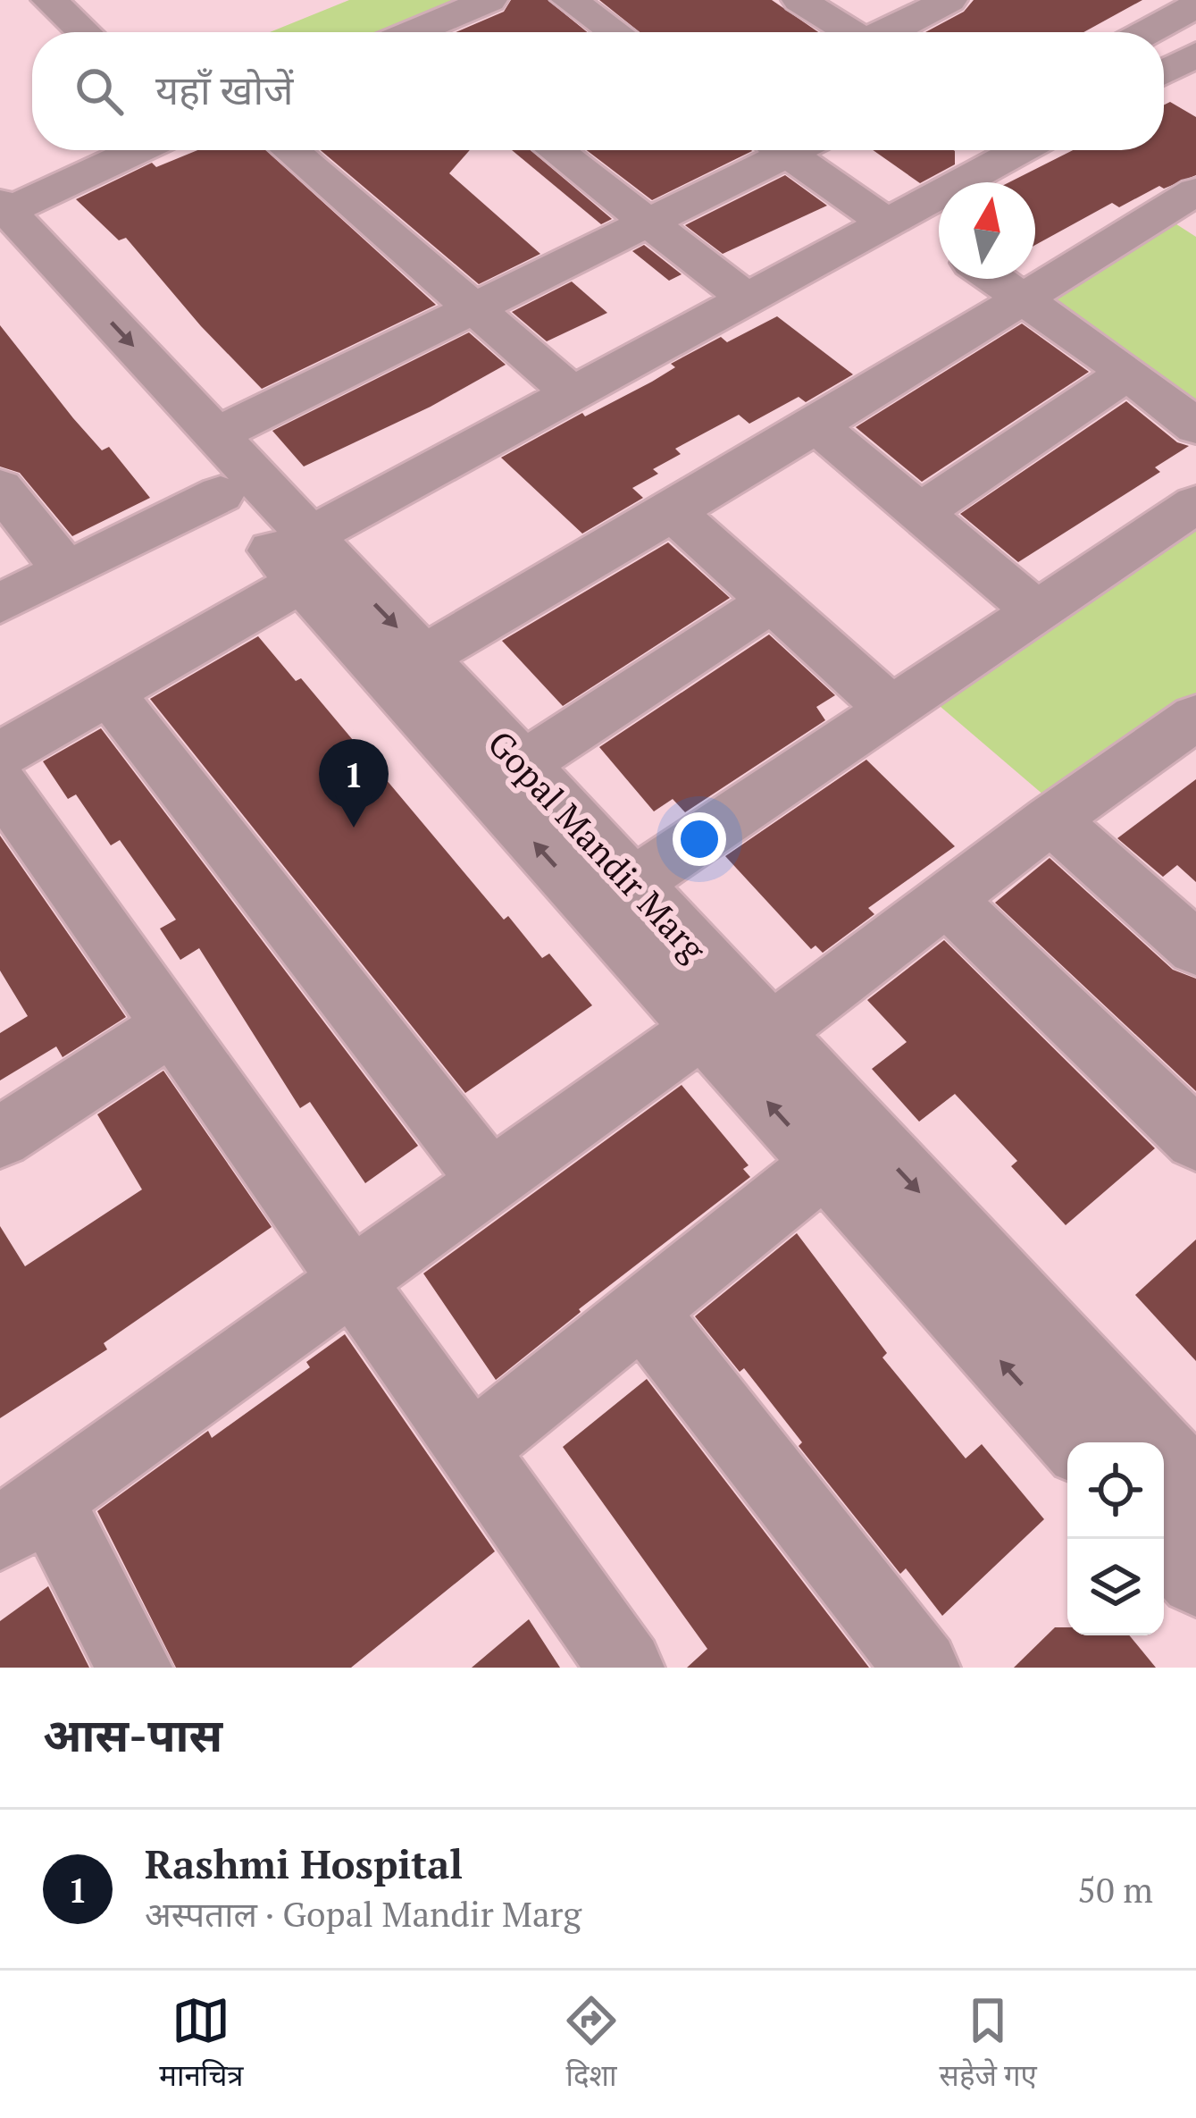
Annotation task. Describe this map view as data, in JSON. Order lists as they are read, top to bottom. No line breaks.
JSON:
{"streets":{"street":["Gopal Mandir Marg"]},"north":"top","page":{"search":"यहाँ खोजें","pins":"1","heading":"आस-पास","list":[{"mark":"1","name":"Rashmi Hospital","note":"अस्पताल · Gopal Mandir Marg","value":"50 m"}],"nav":["मानचित्र","दिशा","सहेजे गए"]}}
